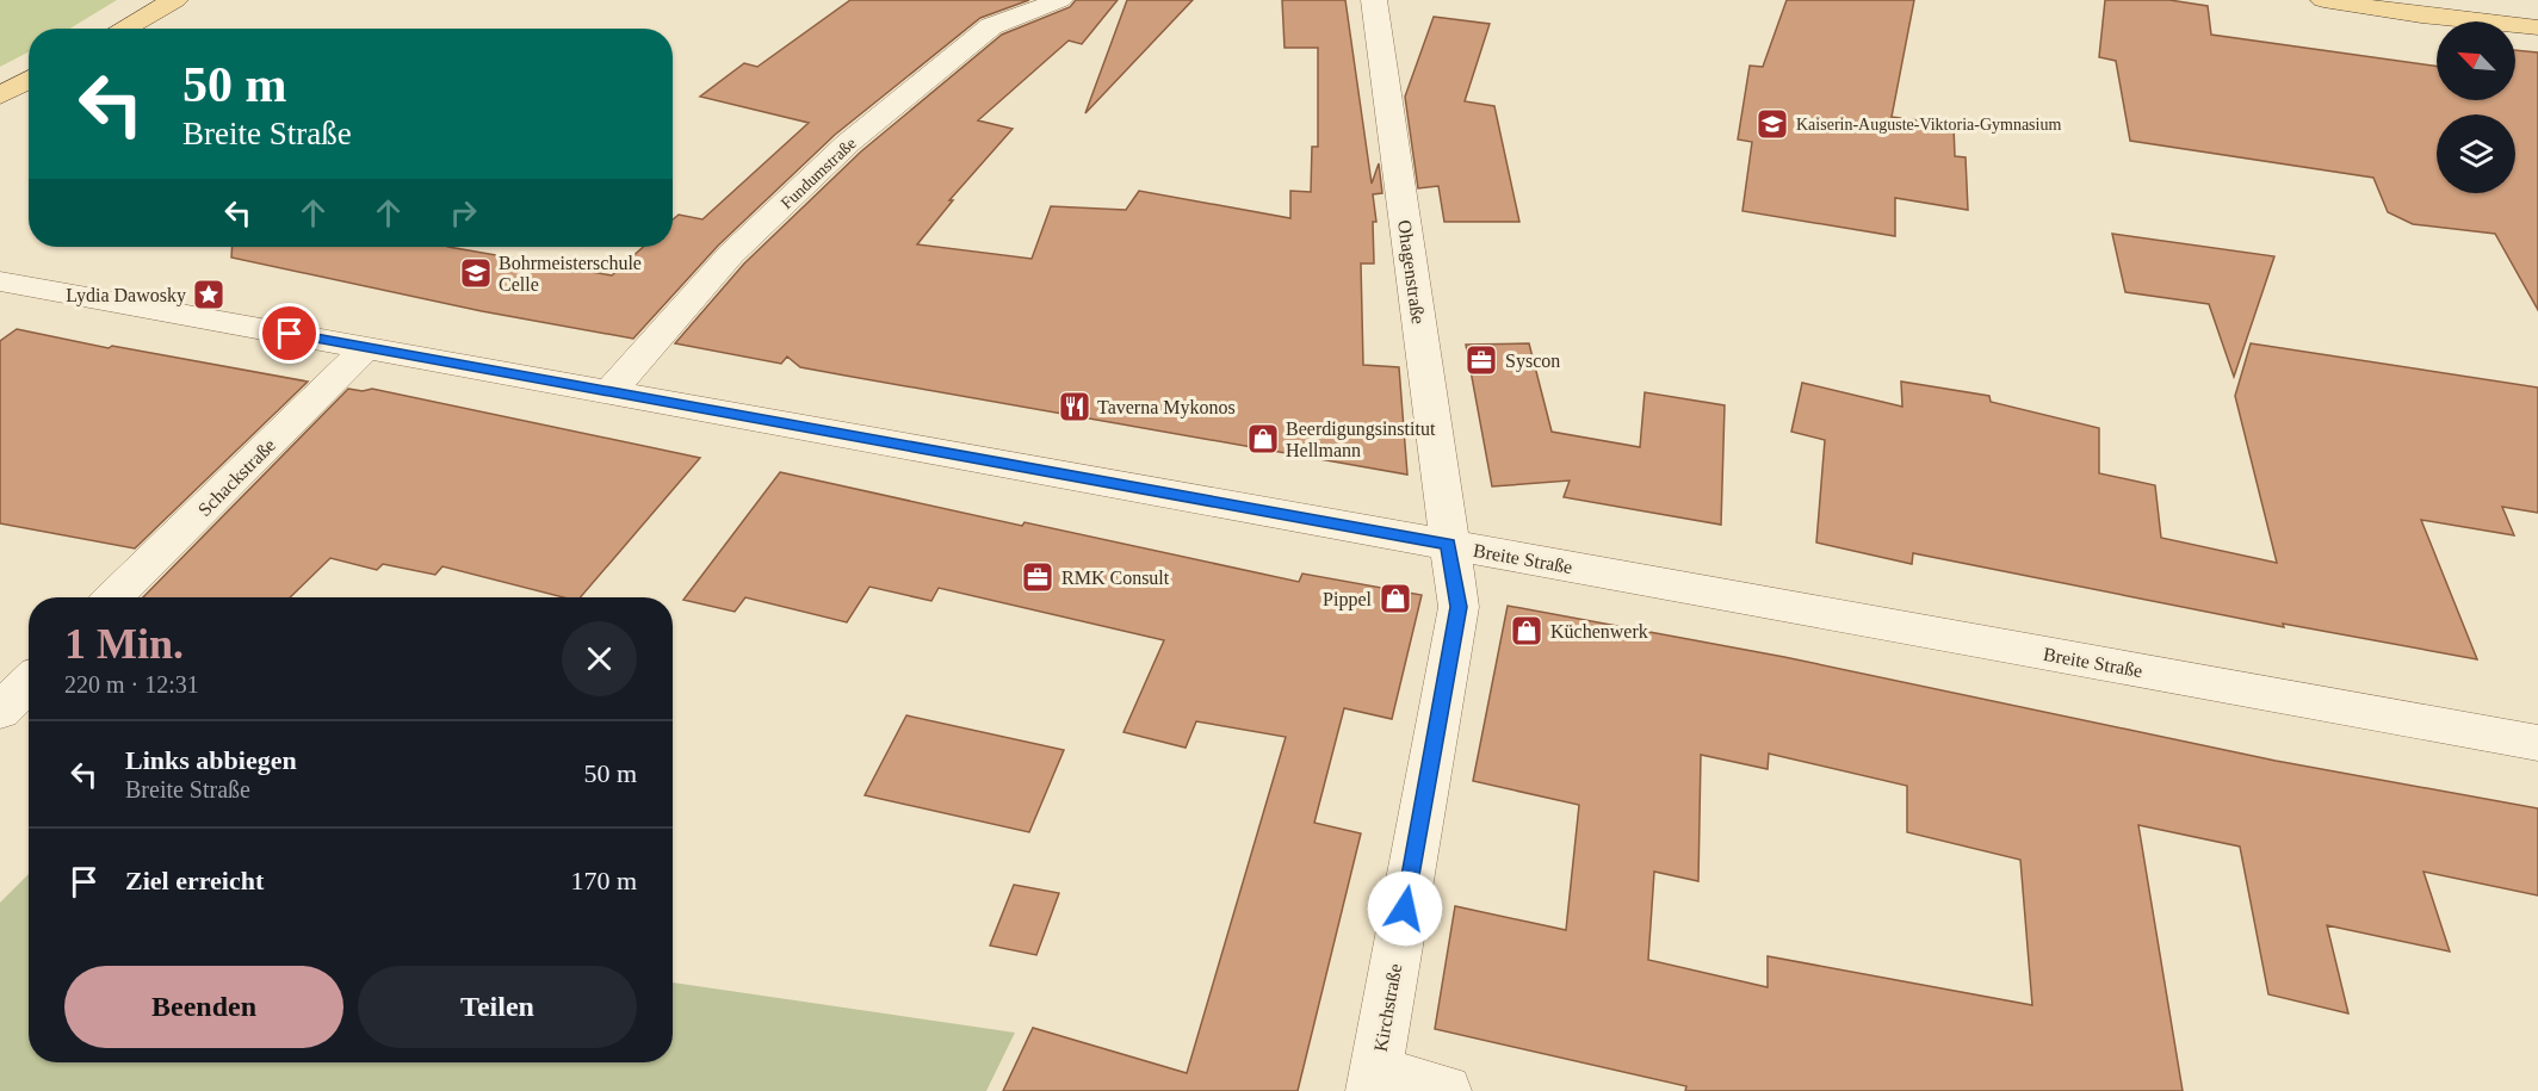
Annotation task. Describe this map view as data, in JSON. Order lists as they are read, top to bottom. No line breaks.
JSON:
{"streets":{"street":["Fundumstraße","Ohagenstraße","Schackstraße","Breite Straße","Kirchstraße"]},"crossings":[["Fundumstraße","Breite Straße"],["Ohagenstraße","Breite Straße"],["Ohagenstraße","Kirchstraße"],["Schackstraße","Breite Straße"],["Breite Straße","Kirchstraße"]],"places":{"school or university":["Kaiserin-Auguste-Viktoria-Gymnasium","Bohrmeisterschule Celle"],"place":["Lydia Dawosky"],"office":["Syscon","RMK Consult"],"restaurant":["Taverna Mykonos"],"shop":["Beerdigungsinstitut Hellmann","Pippel","Küchenwerk"]},"north":"top left","page":{"turn":["50 m","Breite Straße"],"heading":["1 Min.","220 m · 12:31"],"list":[{"name":"Links abbiegen","note":"Breite Straße","value":"50 m"},{"name":"Ziel erreicht","value":"170 m"}],"buttons":["Beenden","Teilen"]}}
